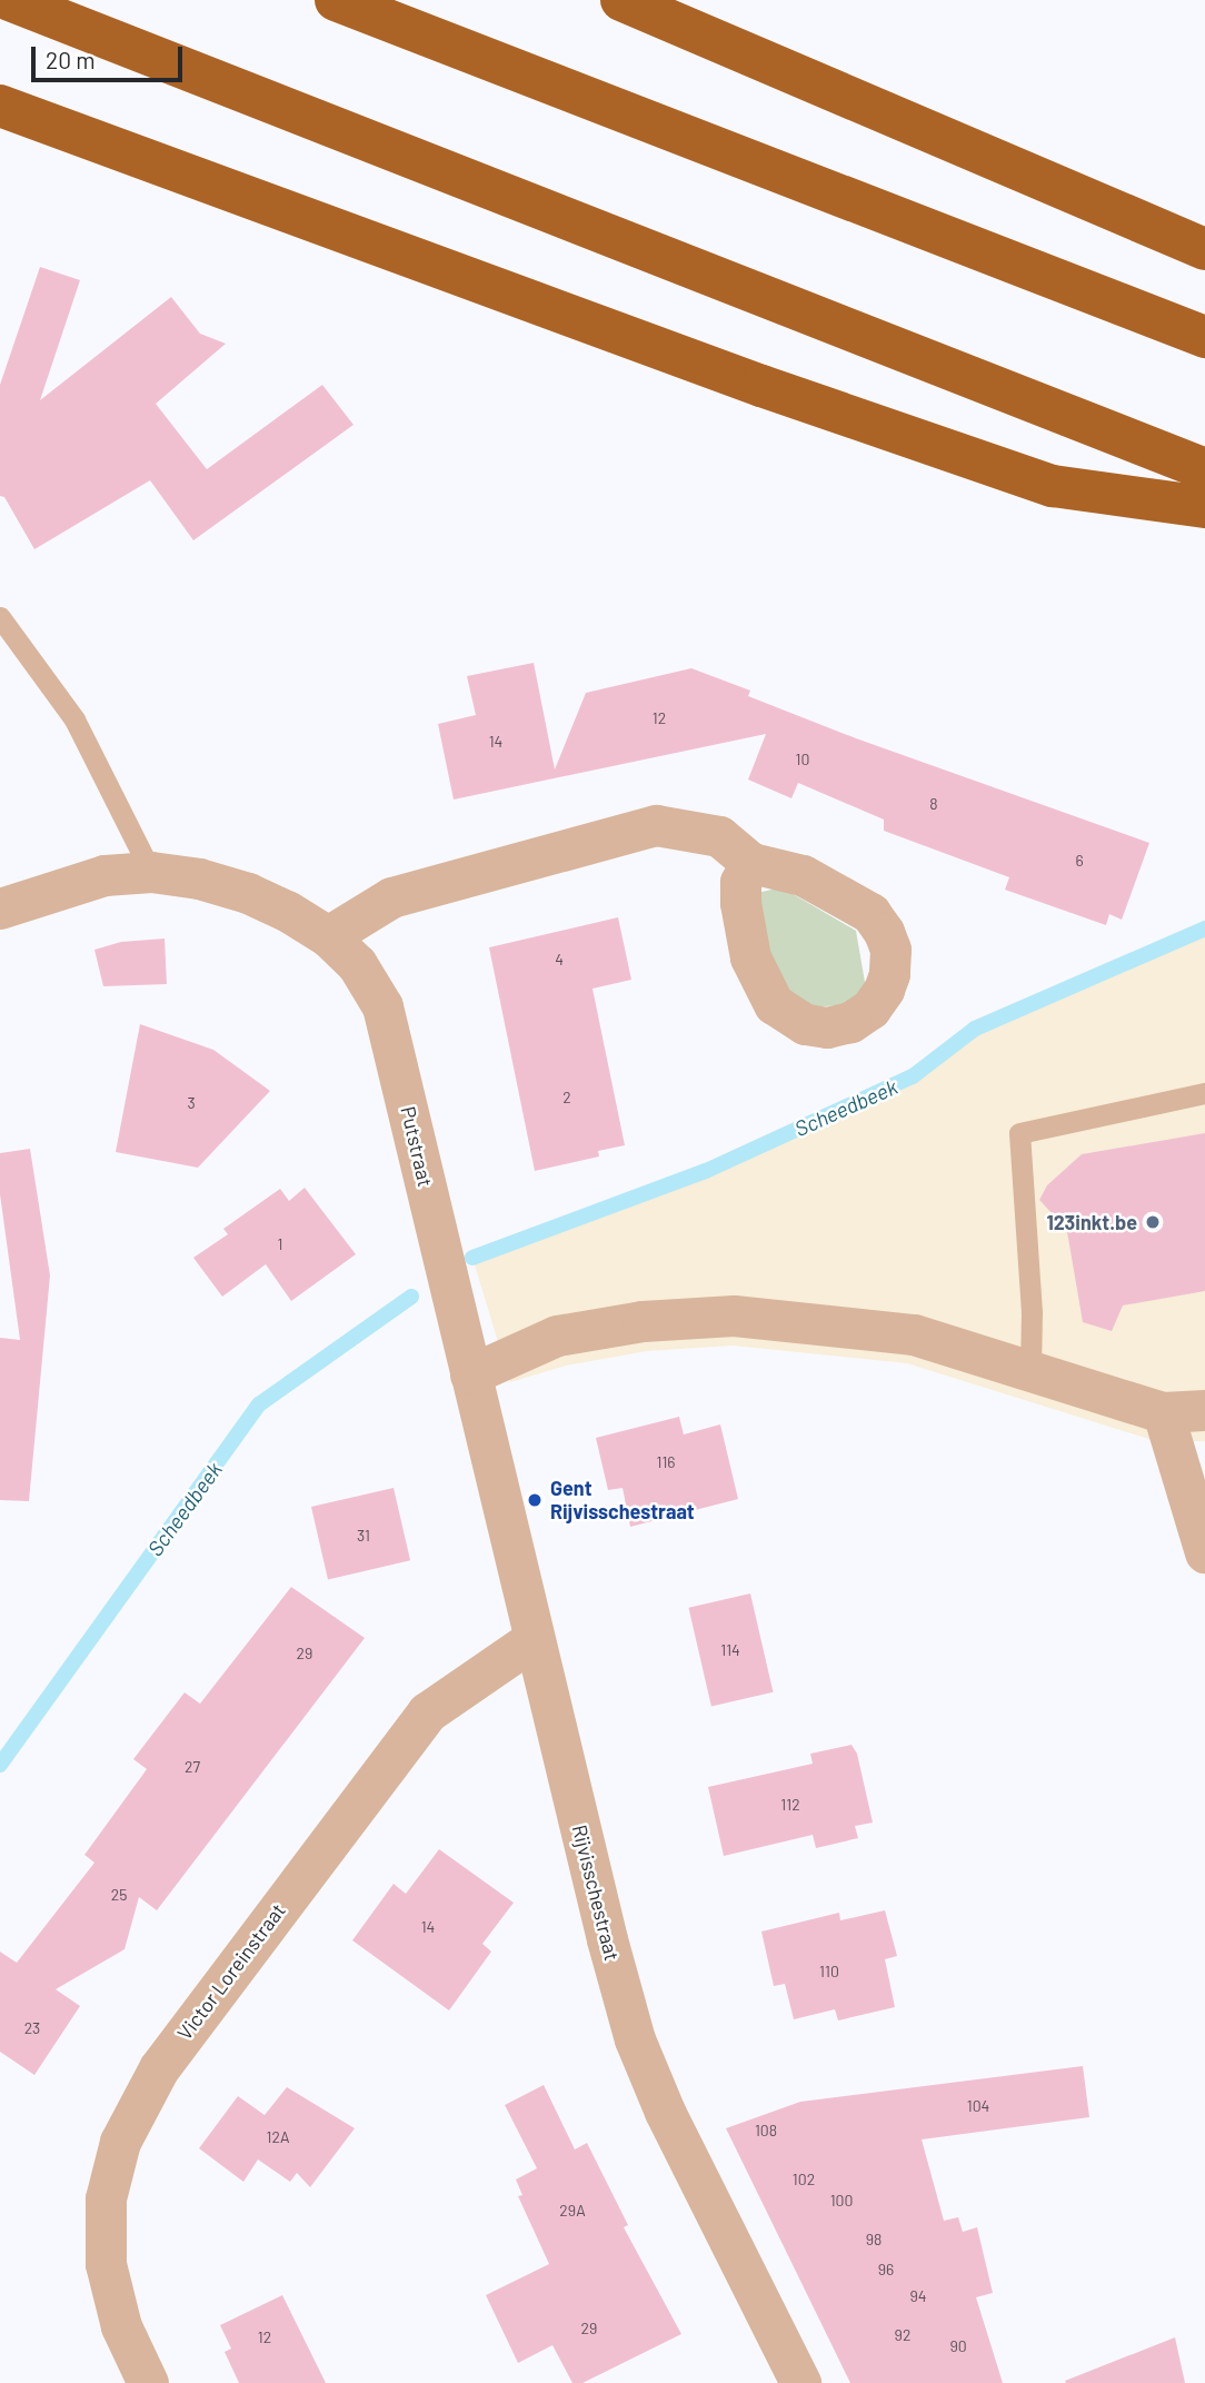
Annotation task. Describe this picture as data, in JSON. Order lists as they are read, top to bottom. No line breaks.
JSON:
{"streets":{"street":["Putstraat","Rijvisschestraat","Victor Loreinstraat"]},"crossings":[["Putstraat","Rijvisschestraat"],["Rijvisschestraat","Victor Loreinstraat"]],"water":["Scheedbeek"],"places":["123inkt.be","Gent Rijvisschestraat"],"house_numbers":["12","14","10","8","6","4","2","3","1","116","31","114","29","27","112","25","14","110","23","104","108","12A","102","100","29A","98","96","94","29","92","12","90"],"scale_bar":"20 m"}
